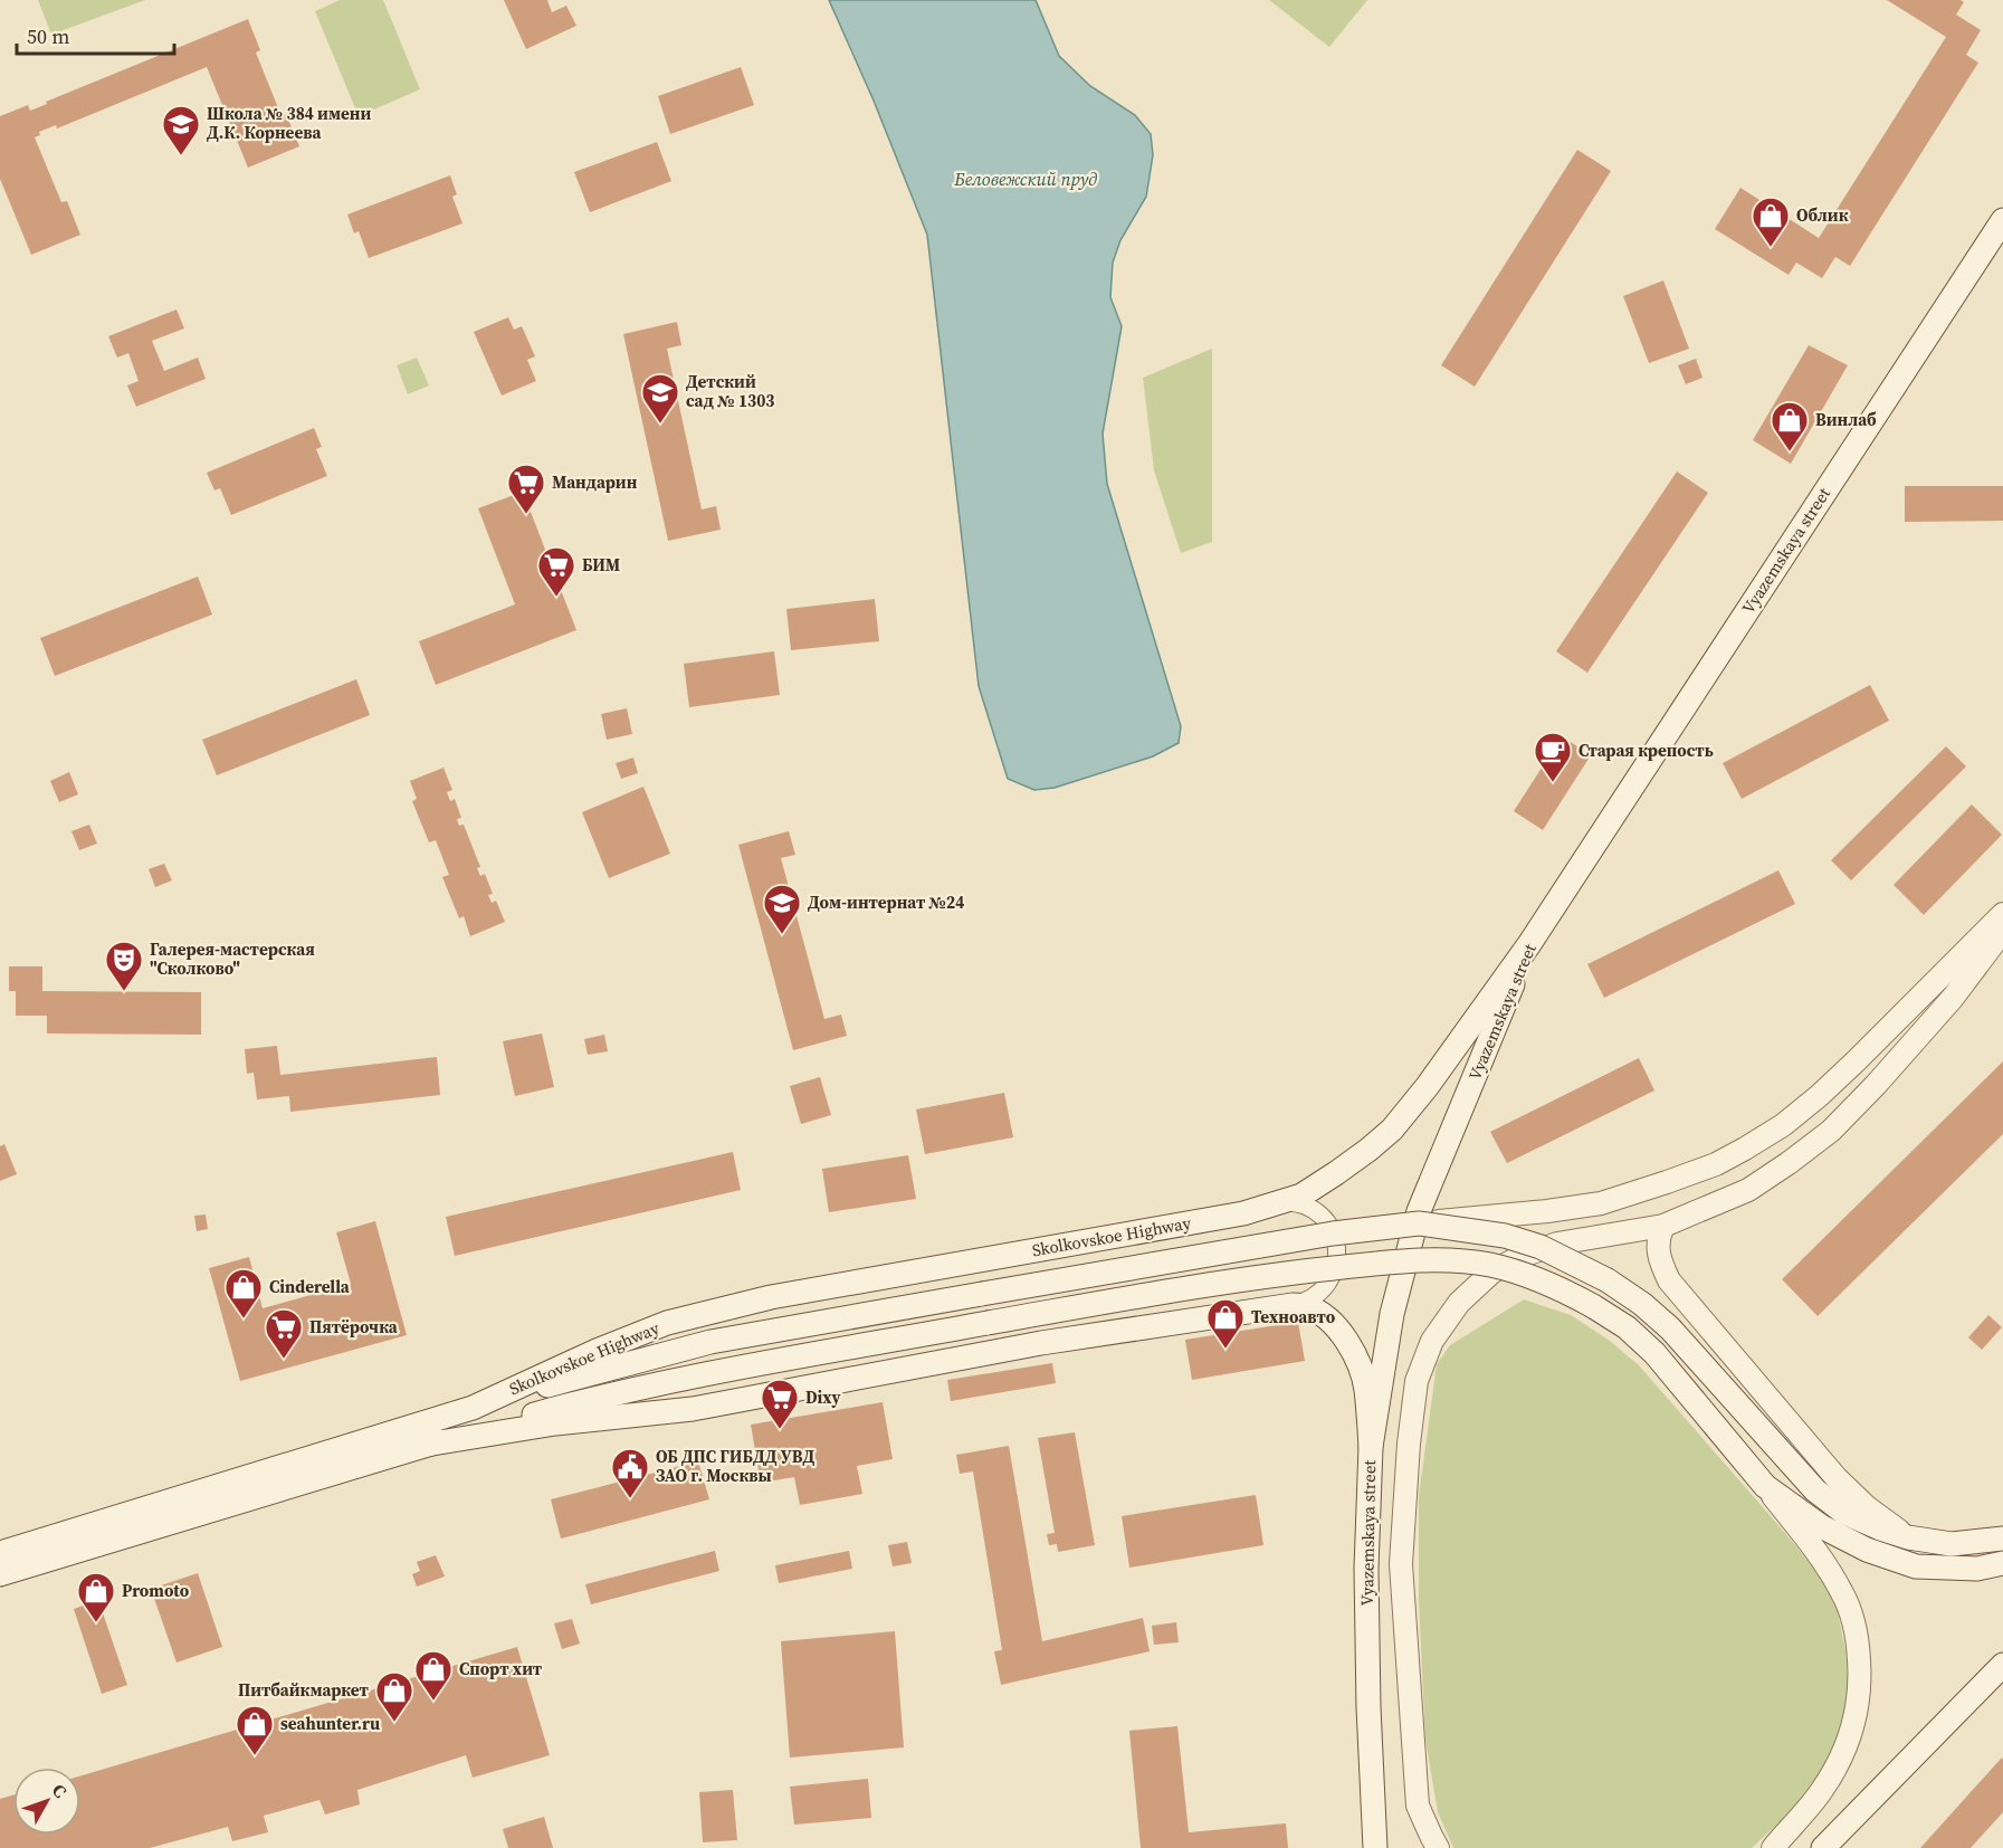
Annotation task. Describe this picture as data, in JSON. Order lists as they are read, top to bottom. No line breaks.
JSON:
{"streets":{"main road":["Vyazemskaya street","Skolkovskoe Highway"]},"crossings":[["Vyazemskaya street","Skolkovskoe Highway"]],"water":["Беловежский пруд"],"places":{"school or university":["Школа № 384 имени Д.К. Корнеева","Детский сад № 1303","Дом-интернат №24"],"shop":["Облик","Винлаб","Cinderella","Техноавто","Promoto","Спорт хит","Питбайкмаркет","seahunter.ru"],"supermarket":["Мандарин","БИМ","Пятёрочка","Dixy"],"cafe":["Старая крепость"],"theatre":["Галерея-мастерская \"Сколково\""],"public building":["ОБ ДПС ГИБДД УВД ЗАО г. Москвы"]},"scale_bar":"50 m","north":"top right"}
